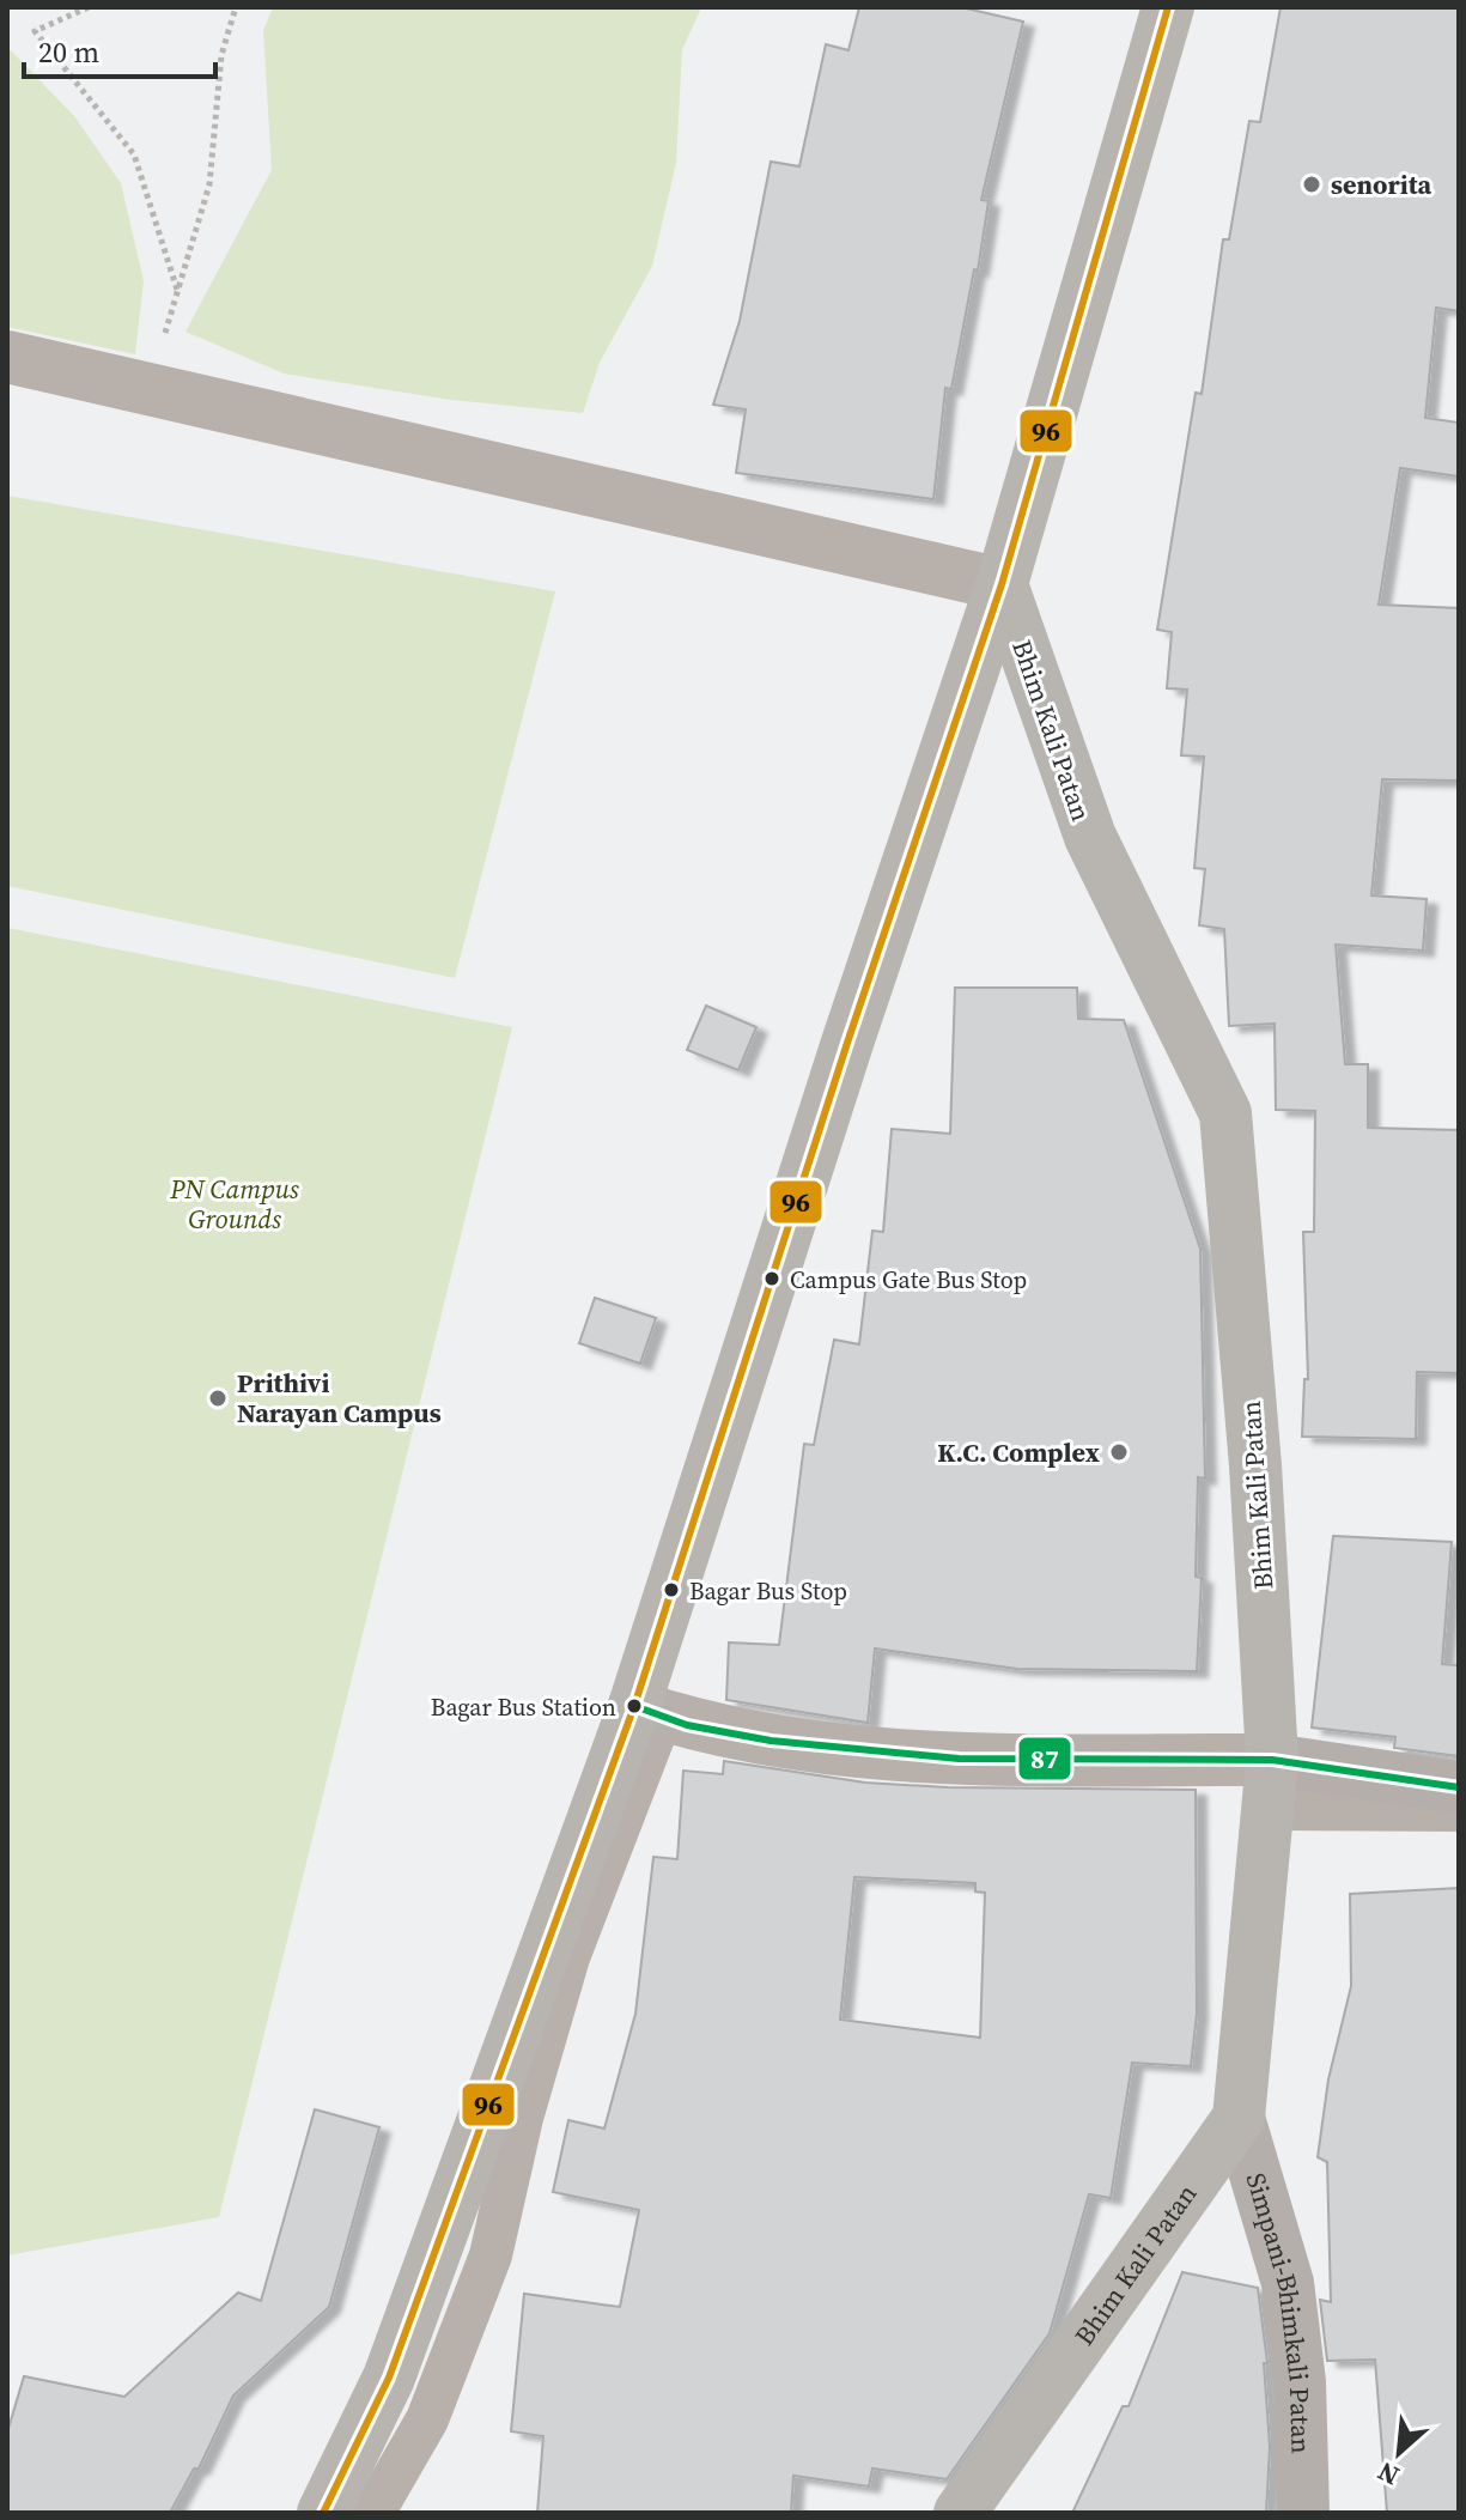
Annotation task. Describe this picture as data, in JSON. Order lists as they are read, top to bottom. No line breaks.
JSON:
{"streets":{"main road":["Bhim Kali Patan","Simpani-Bhimkali Patan"]},"crossings":[["Bhim Kali Patan","Simpani-Bhimkali Patan"]],"parks":["PN Campus Grounds"],"places":["senorita","Campus Gate Bus Stop","Prithivi Narayan Campus","K.C. Complex","Bagar Bus Stop","Bagar Bus Station"],"lines":["transit line 96","transit line 87"],"scale_bar":"20 m","north":"bottom left"}
